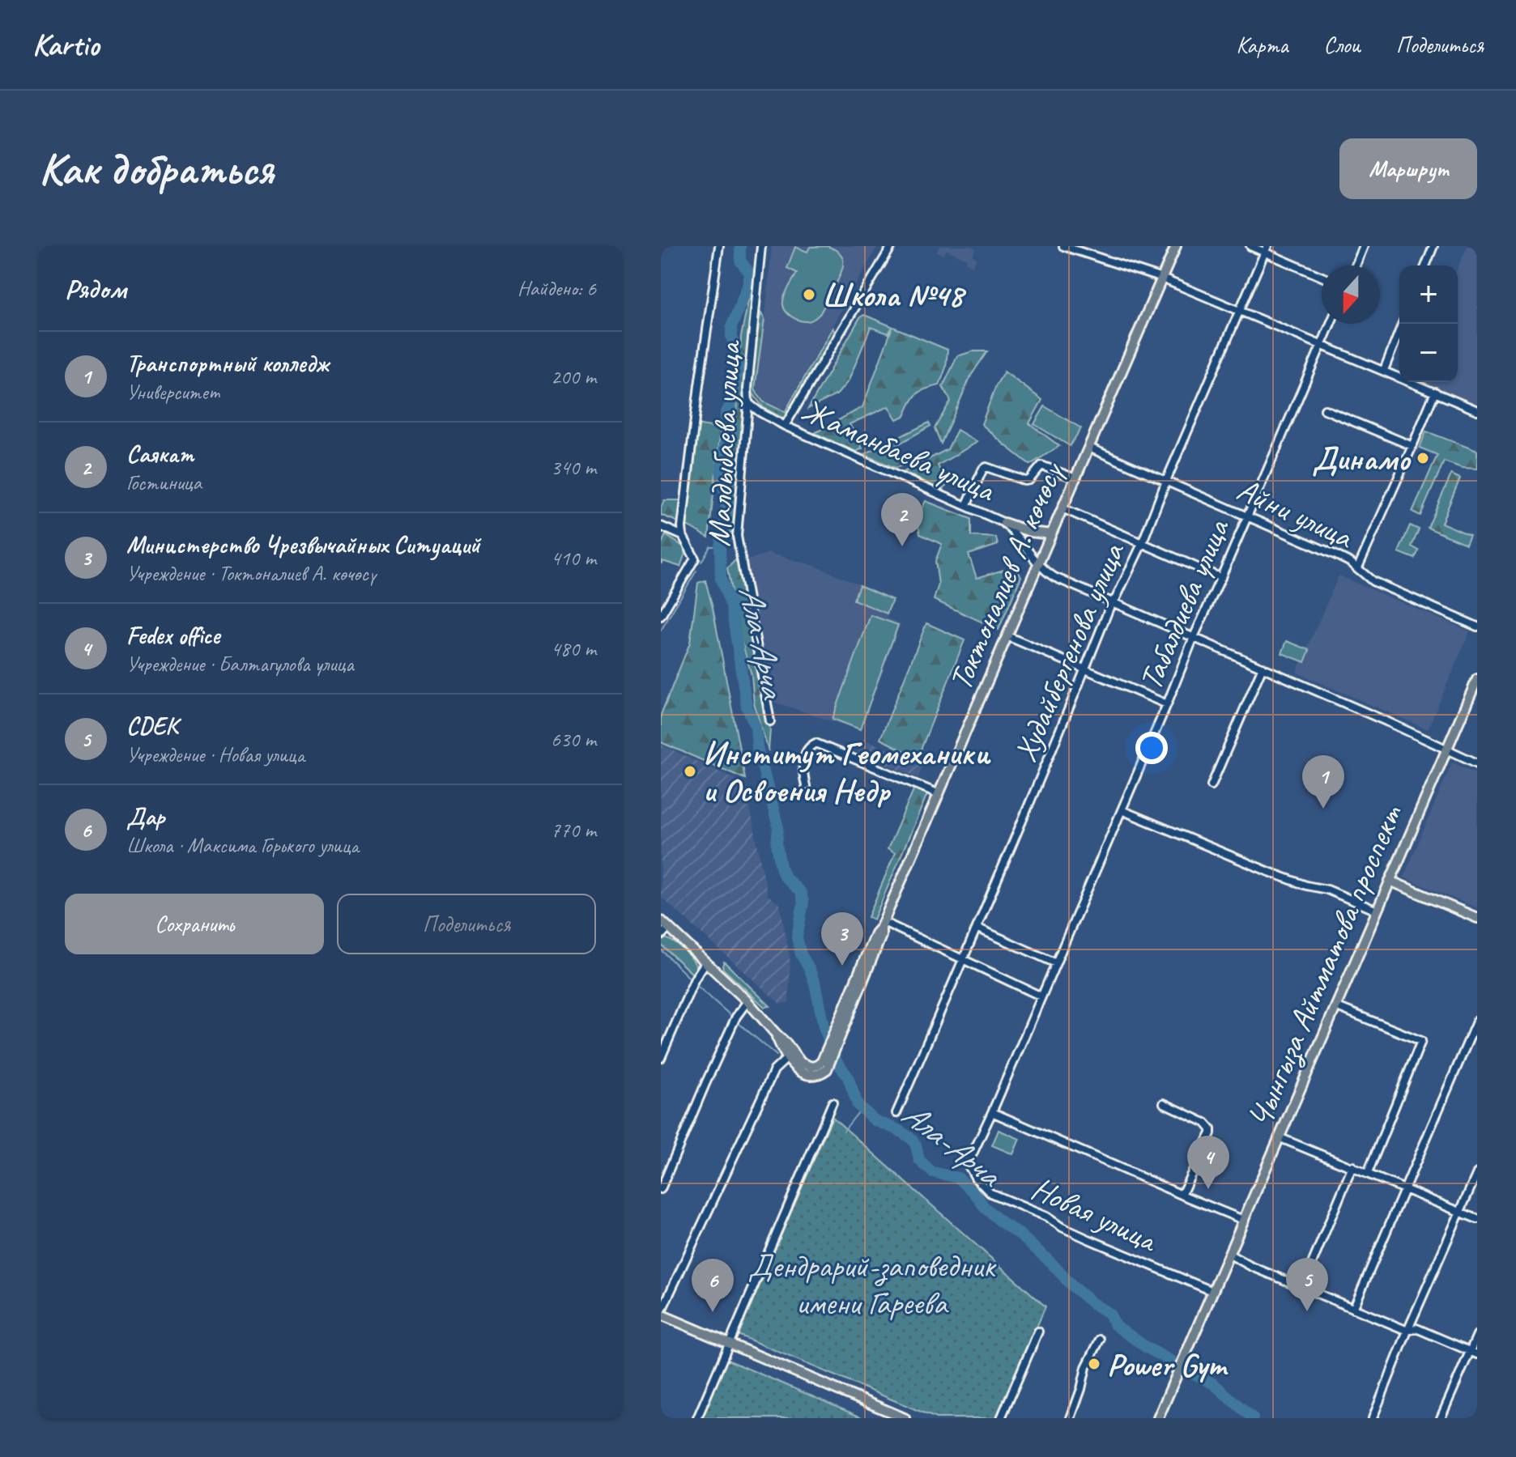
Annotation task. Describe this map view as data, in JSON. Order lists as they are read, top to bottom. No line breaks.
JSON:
{"streets":{"main road":["Токтоналиев А. көчөсү","Чынгыза Айтматова проспект"],"street":["Малдыбаева улица","Жаманбаева улица","Айни улица","Табалдиева улица","Худайбергенова улица","Новая улица"]},"crossings":[["Малдыбаева улица","Жаманбаева улица"],["Жаманбаева улица","Токтоналиев А. көчөсү"],["Жаманбаева улица","Табалдиева улица"],["Жаманбаева улица","Худайбергенова улица"],["Жаманбаева улица","Чынгыза Айтматова проспект"],["Айни улица","Токтоналиев А. көчөсү"],["Айни улица","Табалдиева улица"],["Айни улица","Худайбергенова улица"],["Табалдиева улица","Новая улица"],["Чынгыза Айтматова проспект","Новая улица"]],"water":["Ала-Арча"],"parks":["Дендрарий-заповедник имени Гареева"],"places":["Школа №48","Динамо","Институт Геомеханики и Освоения Недр","Power Gym"],"north":"bottom","page":{"header":"Kartio","nav":["Карта","Слои","Поделиться"],"buttons":["Маршрут",["Сохранить","Поделиться"]],"title":"Как добраться","heading":["Рядом","Найдено: 6"],"map_buttons":["+","−"],"list":[{"mark":"1","name":"Транспортный колледж","note":"Университет","value":"200 m"},{"mark":"2","name":"Саякат","note":"Гостиница","value":"340 m"},{"mark":"3","name":"Министерство Чрезвычайных Ситуаций","note":"Учреждение · Токтоналиев А. көчөсү","value":"410 m"},{"mark":"4","name":"Fedex office","note":"Учреждение · Балтагулова улица","value":"480 m"},{"mark":"5","name":"CDEK","note":"Учреждение · Новая улица","value":"630 m"},{"mark":"6","name":"Дар","note":"Школа · Максима Горького улица","value":"770 m"}],"pins":["2","1","3","4","5","6"]}}
